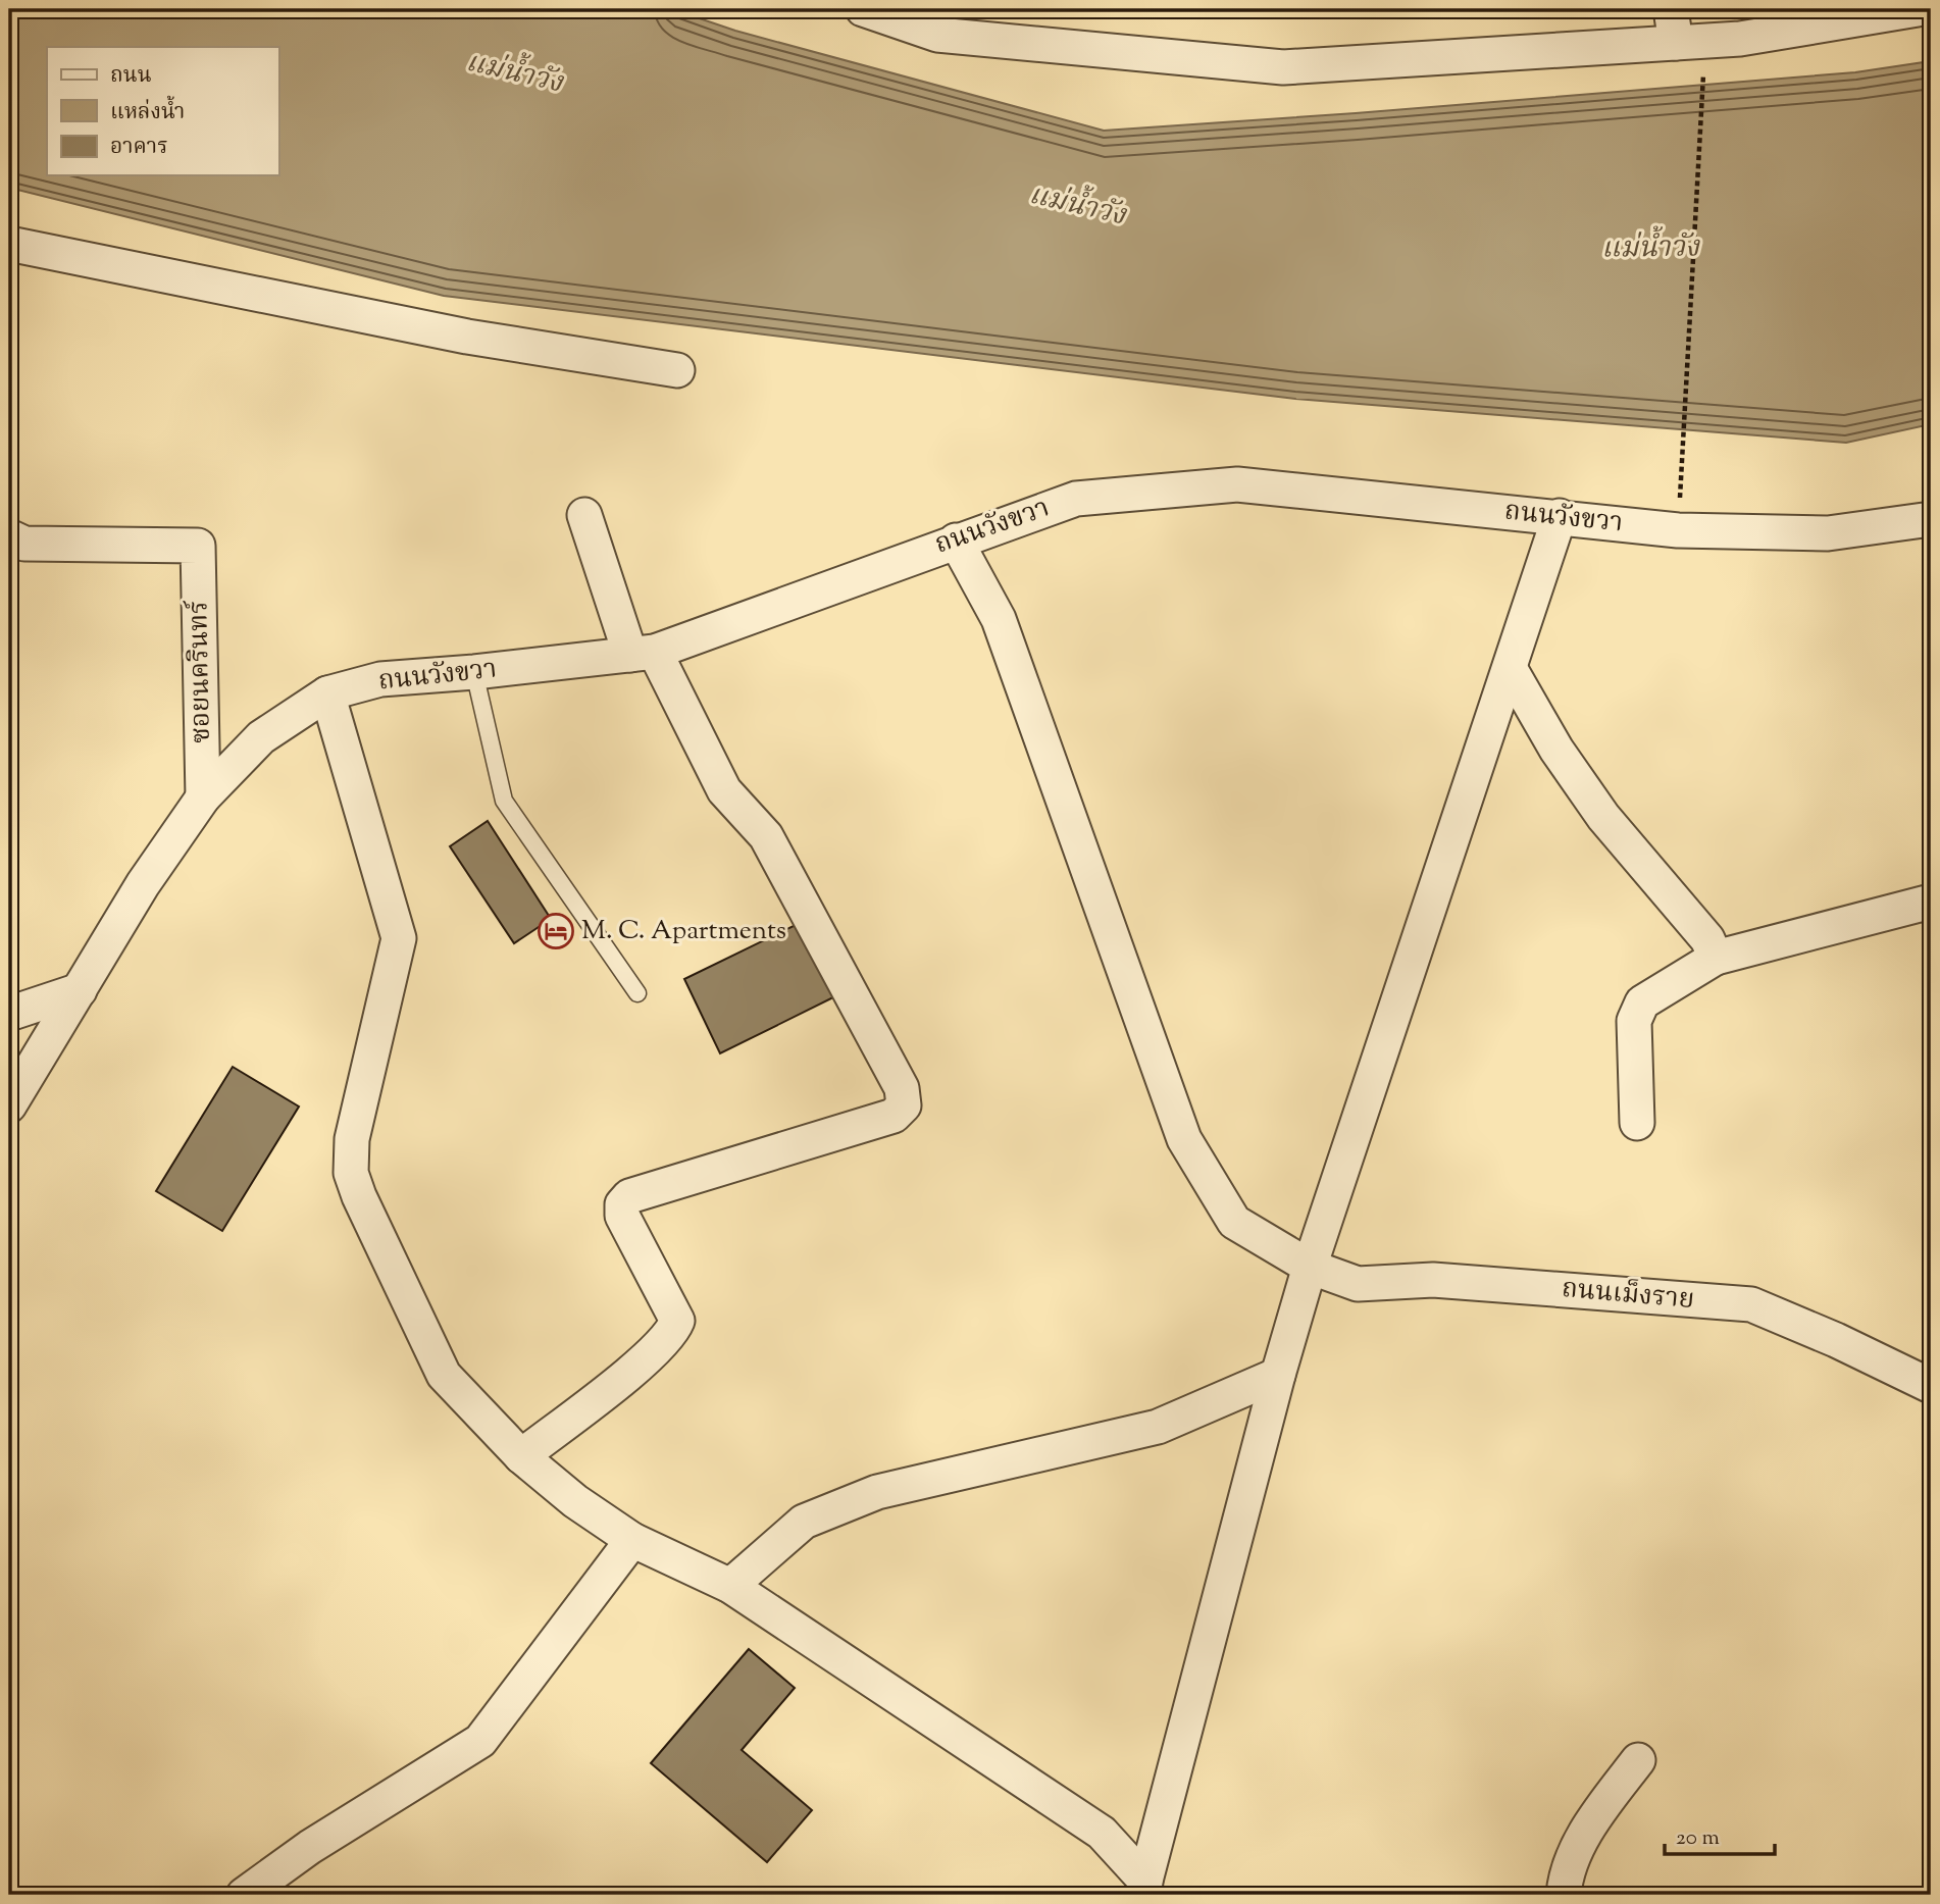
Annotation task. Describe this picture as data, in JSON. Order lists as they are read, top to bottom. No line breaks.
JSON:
{"streets":{"street":["ถนนวังขวา","ซอยนครินทร์","ถนนเม็งราย"]},"crossings":[["ถนนวังขวา","ซอยนครินทร์"],["ถนนวังขวา","ถนนเม็งราย"]],"water":["แม่น้ำวัง"],"places":{"hotel":["M. C. Apartments"]},"legend":["ถนน","แหล่งน้ำ","อาคาร"],"scale_bar":"20 m"}
